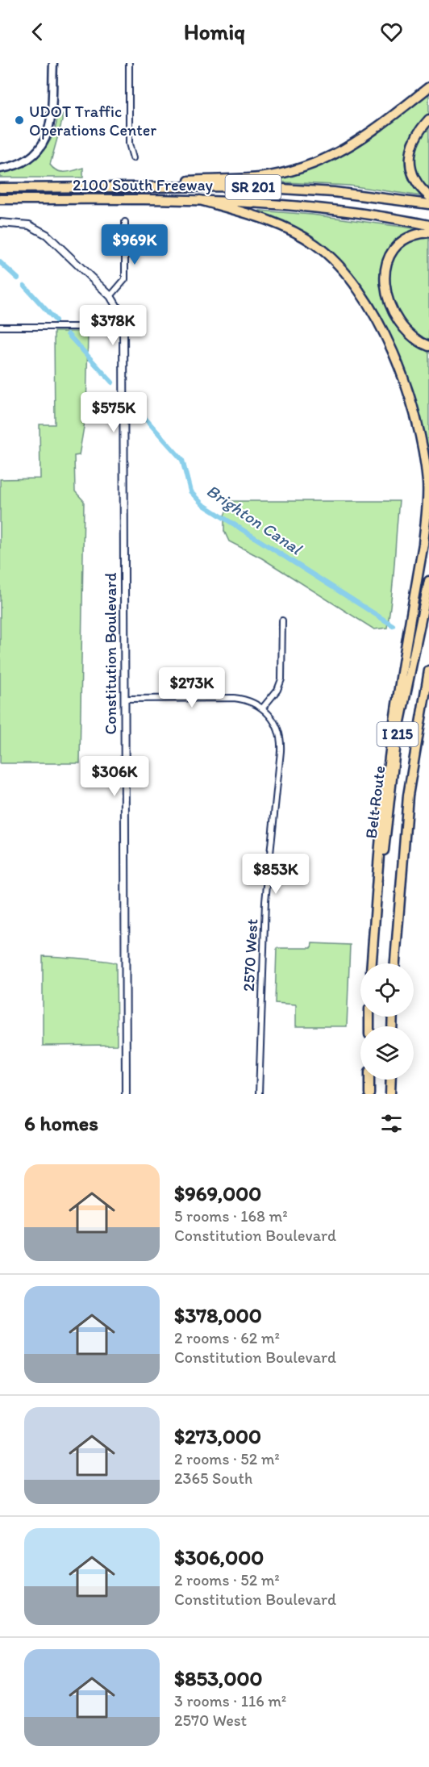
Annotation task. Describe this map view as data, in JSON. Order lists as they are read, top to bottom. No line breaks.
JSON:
{"streets":{"highway":["2100 South Freeway","SR 201","I 215","Belt Route"],"street":["Constitution Boulevard","2570 West"]},"water":["Brighton Canal"],"places":["UDOT Traffic Operations Center"],"page":{"header":"Homiq","price":["$969K","$378K","$575K","$273K","$306K","$853K"],"heading":"6 homes","list":[{"name":"$969,000","note":"5 rooms · 168 m² · Constitution Boulevard"},{"name":"$378,000","note":"2 rooms · 62 m² · Constitution Boulevard"},{"name":"$273,000","note":"2 rooms · 52 m² · 2365 South"},{"name":"$306,000","note":"2 rooms · 52 m² · Constitution Boulevard"},{"name":"$853,000","note":"3 rooms · 116 m² · 2570 West"}]}}
